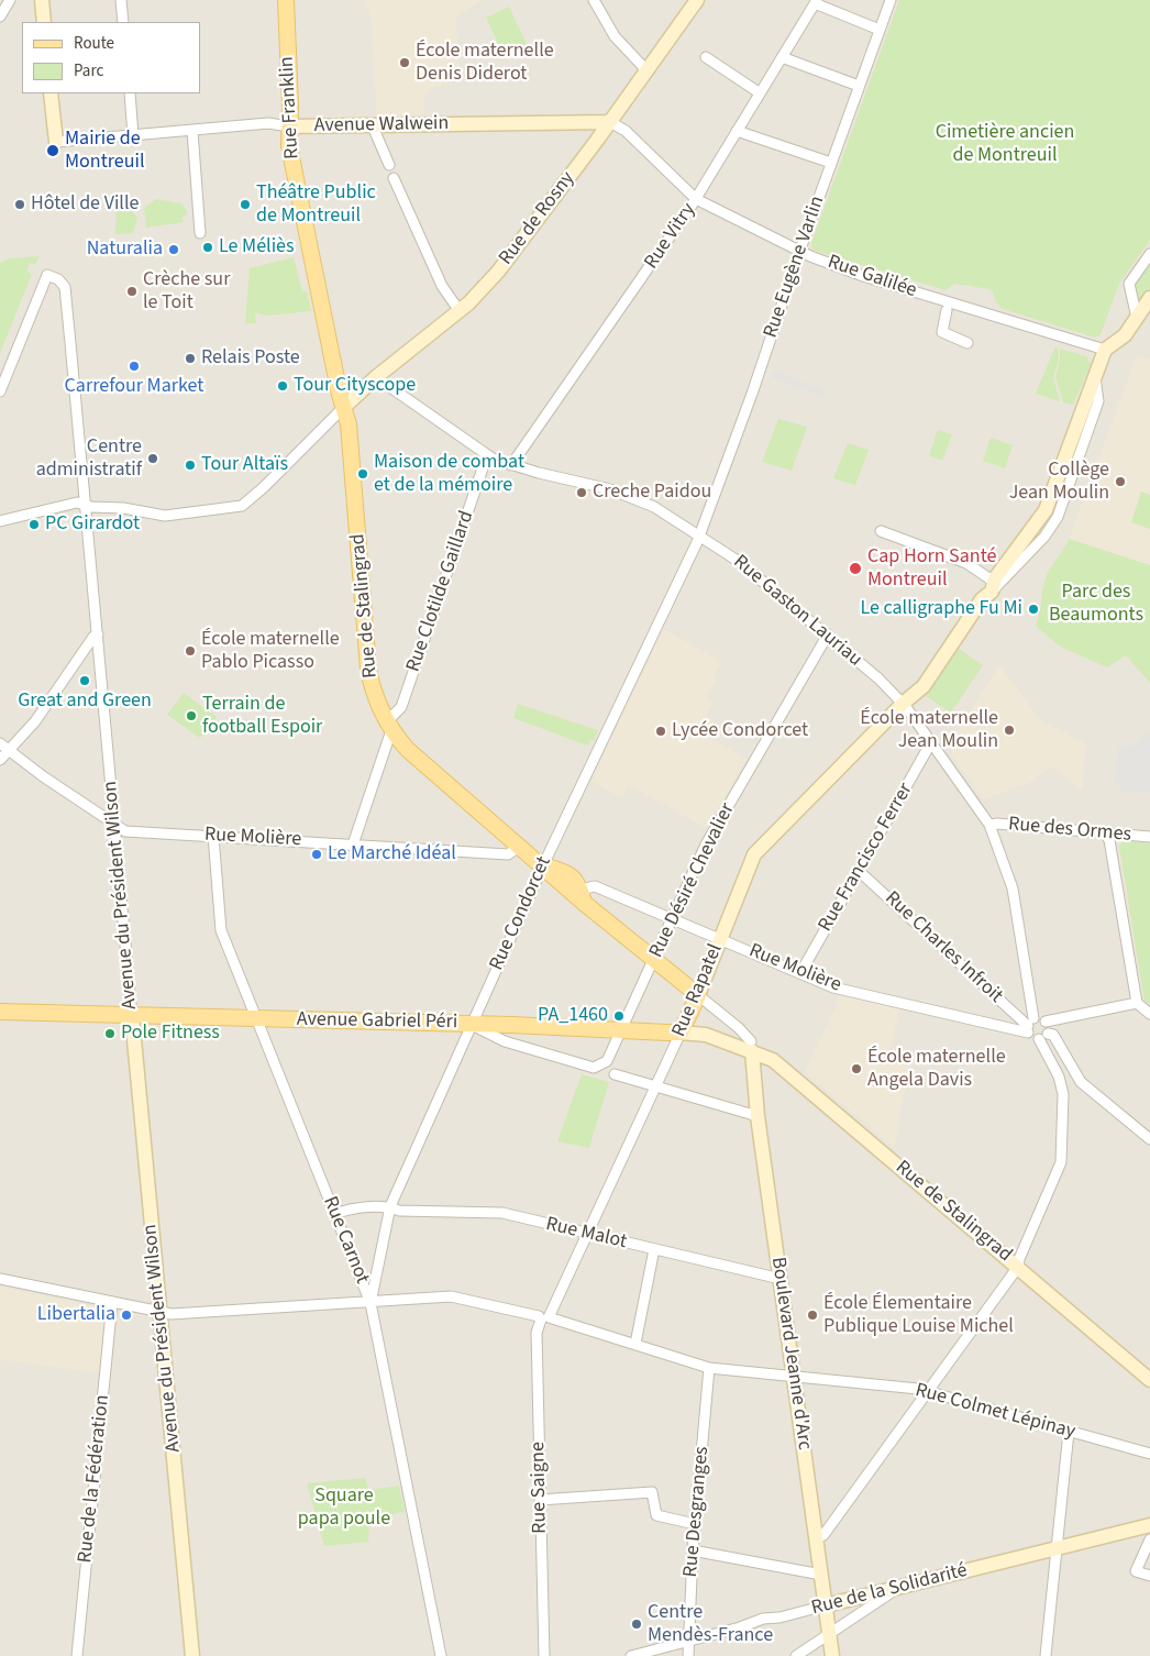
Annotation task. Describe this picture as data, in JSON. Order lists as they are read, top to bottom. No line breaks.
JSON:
{"streets":{"main road":["Rue Franklin","Avenue Walwein","Rue de Rosny","Rue de Stalingrad","Avenue du Président Wilson","Rue Rapatel","Avenue Gabriel Péri","Boulevard Jeanne d'Arc","Rue de la Solidarité"],"street":["Rue Vitry","Rue Eugène Varlin","Rue Galilée","Rue Clotilde Gaillard","Rue Gaston Lauriau","Rue des Ormes","Rue Molière","Rue Francisco Ferrer","Rue Désiré Chevalier","Rue Condorcet","Rue Charles Infroit","Rue Malot","Rue Carnot","Rue Colmet Lépinay","Rue de la Fédération","Rue Saigne","Rue Desgranges"]},"crossings":[["Rue Franklin","Avenue Walwein"],["Rue Franklin","Rue de Rosny"],["Rue Franklin","Rue de Stalingrad"],["Avenue Walwein","Rue de Rosny"],["Avenue Walwein","Rue Galilée"],["Rue de Rosny","Rue Galilée"],["Rue de Rosny","Rue de Stalingrad"],["Rue de Rosny","Rue Gaston Lauriau"],["Rue Vitry","Rue Galilée"],["Rue Vitry","Rue Gaston Lauriau"],["Rue Eugène Varlin","Rue Galilée"],["Rue Eugène Varlin","Rue Gaston Lauriau"],["Rue Eugène Varlin","Rue Condorcet"],["Rue Galilée","Rue Rapatel"],["Rue Clotilde Gaillard","Rue de Stalingrad"],["Rue Clotilde Gaillard","Rue Gaston Lauriau"],["Rue Clotilde Gaillard","Rue Molière"],["Rue de Stalingrad","Rue Molière"],["Rue de Stalingrad","Rue Désiré Chevalier"],["Rue de Stalingrad","Rue Condorcet"],["Rue de Stalingrad","Rue Rapatel"],["Rue de Stalingrad","Avenue Gabriel Péri"],["Rue de Stalingrad","Boulevard Jeanne d'Arc"],["Rue Gaston Lauriau","Rue des Ormes"],["Rue Gaston Lauriau","Rue Molière"],["Rue Gaston Lauriau","Rue Francisco Ferrer"],["Rue Gaston Lauriau","Rue Désiré Chevalier"],["Rue Gaston Lauriau","Rue Condorcet"],["Rue Gaston Lauriau","Rue Charles Infroit"],["Rue Gaston Lauriau","Rue Rapatel"],["Rue Molière","Rue Francisco Ferrer"],["Rue Molière","Rue Désiré Chevalier"],["Rue Molière","Avenue du Président Wilson"],["Rue Molière","Rue Charles Infroit"],["Rue Molière","Rue Rapatel"],["Rue Molière","Rue Carnot"],["Rue Francisco Ferrer","Rue Charles Infroit"],["Rue Désiré Chevalier","Rue Condorcet"],["Rue Désiré Chevalier","Avenue Gabriel Péri"],["Avenue du Président Wilson","Avenue Gabriel Péri"],["Avenue du Président Wilson","Rue Colmet Lépinay"],["Rue Condorcet","Avenue Gabriel Péri"],["Rue Condorcet","Rue Malot"],["Rue Condorcet","Rue Carnot"],["Rue Condorcet","Rue Colmet Lépinay"],["Rue Rapatel","Avenue Gabriel Péri"],["Rue Rapatel","Rue Malot"],["Rue Rapatel","Rue Colmet Lépinay"],["Rue Rapatel","Rue Saigne"],["Avenue Gabriel Péri","Rue Carnot"],["Avenue Gabriel Péri","Boulevard Jeanne d'Arc"],["Rue Malot","Rue Carnot"],["Rue Malot","Boulevard Jeanne d'Arc"],["Rue Carnot","Rue Colmet Lépinay"],["Boulevard Jeanne d'Arc","Rue Colmet Lépinay"],["Boulevard Jeanne d'Arc","Rue de la Solidarité"],["Rue Colmet Lépinay","Rue de la Fédération"],["Rue Colmet Lépinay","Rue Saigne"],["Rue Colmet Lépinay","Rue Desgranges"],["Rue Desgranges","Rue de la Solidarité"]],"parks":["Cimetière ancien de Montreuil","Parc des Beaumonts","Square papa poule"],"places":["École maternelle Denis Diderot","Mairie de Montreuil","Hôtel de Ville","Théâtre Public de Montreuil","Le Méliès","Naturalia","Crèche sur le Toit","Relais Poste","Carrefour Market","Tour Cityscope","Centre administratif","Tour Altaïs","Maison de combat et de la mémoire","Collège Jean Moulin","Creche Paidou","PC Girardot","Cap Horn Santé Montreuil","Le calligraphe Fu Mi","École maternelle Pablo Picasso","Great and Green","Terrain de football Espoir","École maternelle Jean Moulin","Lycée Condorcet","Le Marché Idéal","PA_1460","Pole Fitness","École maternelle Angela Davis","Libertalia","École Élementaire Publique Louise Michel","Centre Mendès-France"],"legend":["Route","Parc"]}
